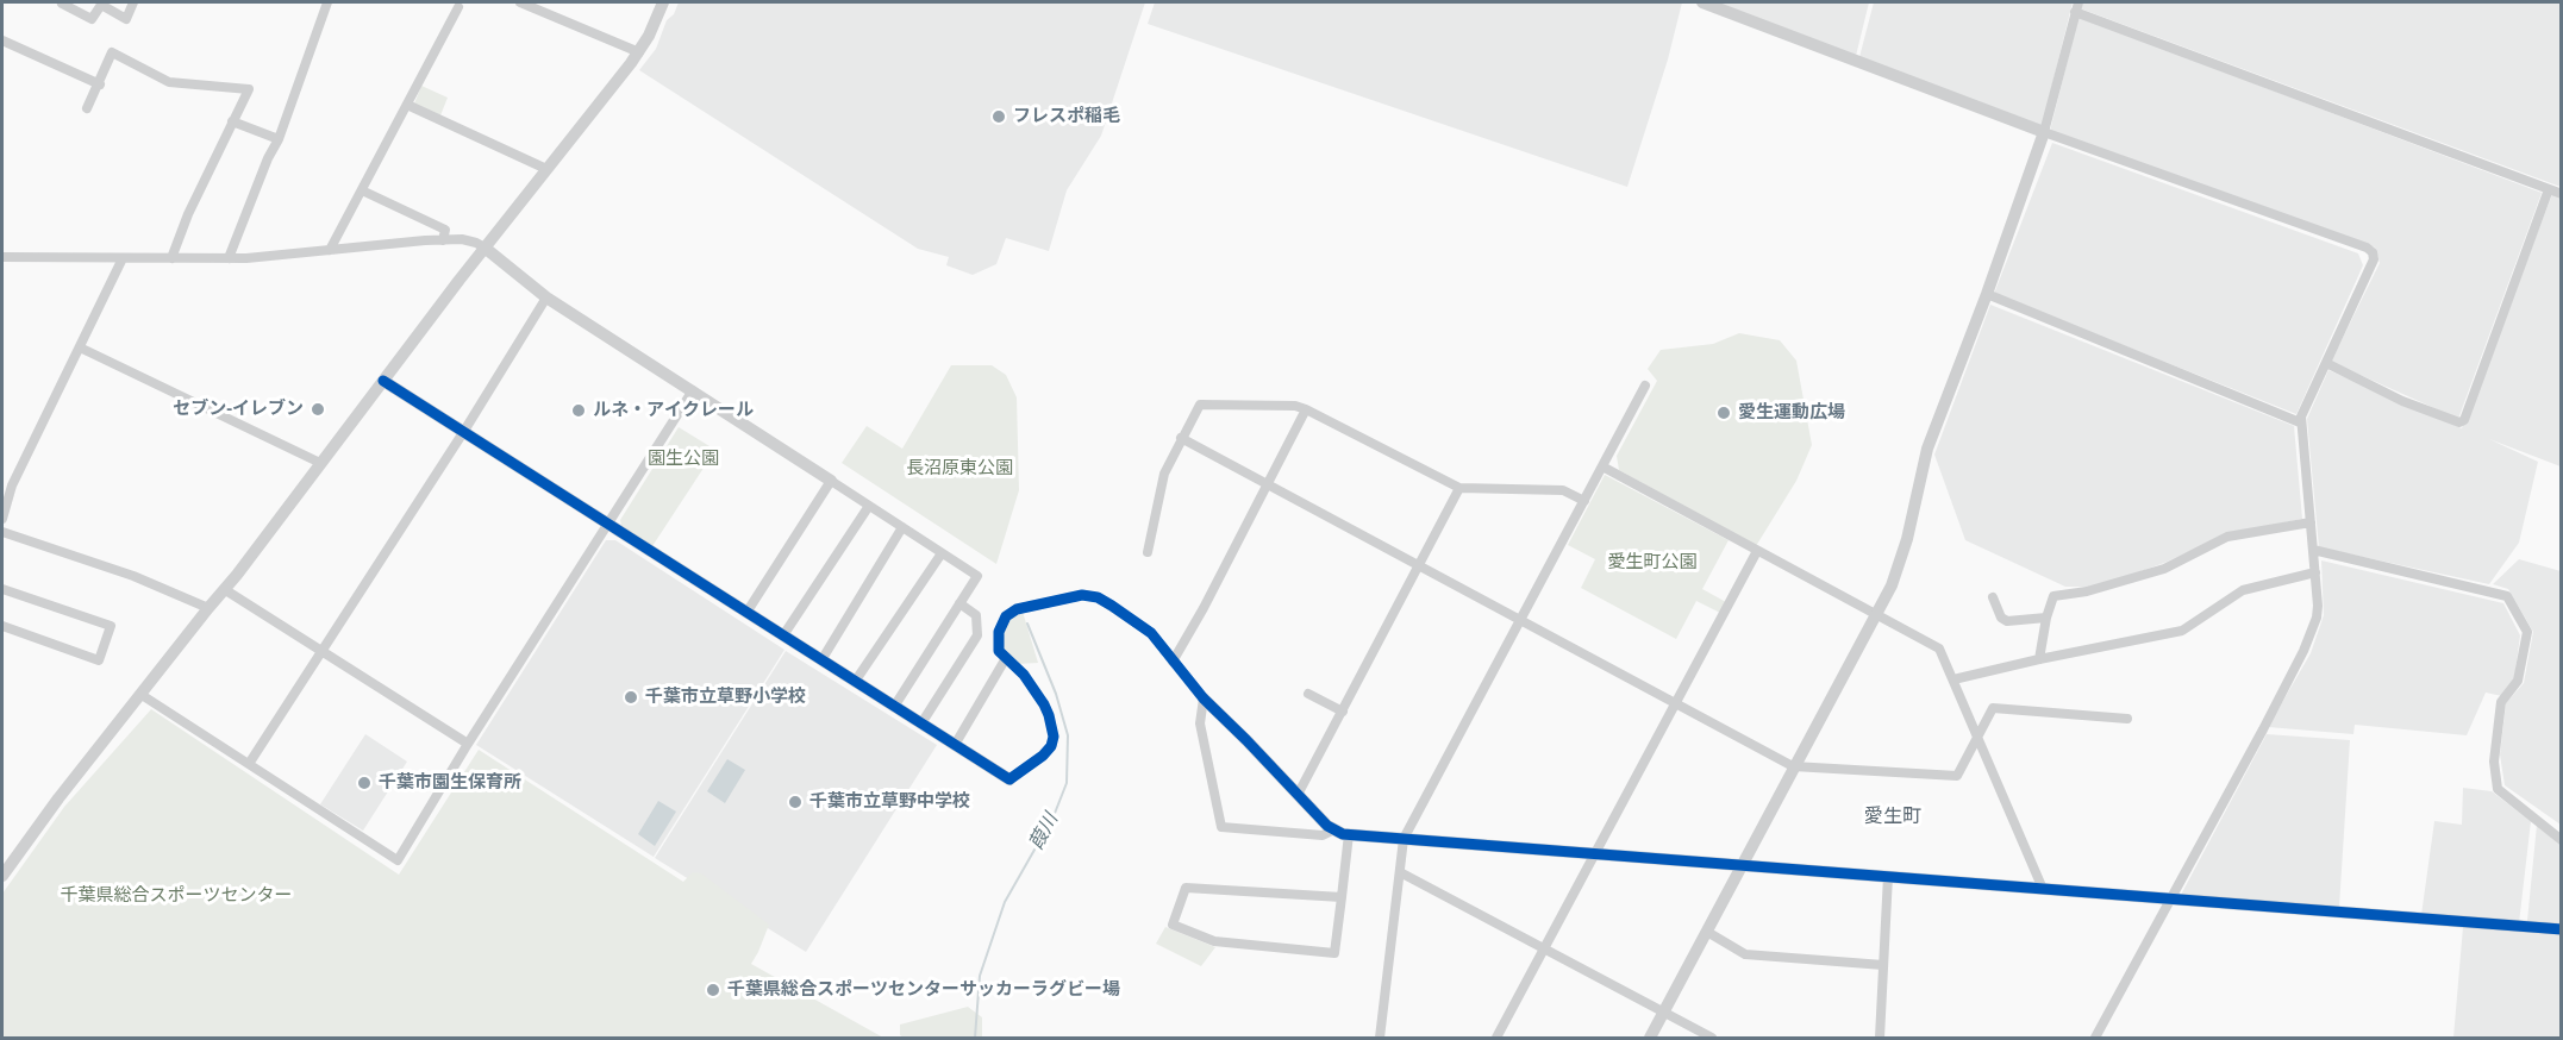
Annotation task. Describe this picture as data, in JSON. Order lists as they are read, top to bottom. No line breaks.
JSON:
{"districts":["愛生町"],"water":["葭川"],"parks":["園生公園","長沼原東公園","愛生町公園","千葉県総合スポーツセンター"],"places":["フレスポ稲毛","セブン-イレブン","ルネ・アイクレール","愛生運動広場","千葉市立草野小学校","千葉市園生保育所","千葉市立草野中学校","千葉県総合スポーツセンターサッカーラグビー場"]}
